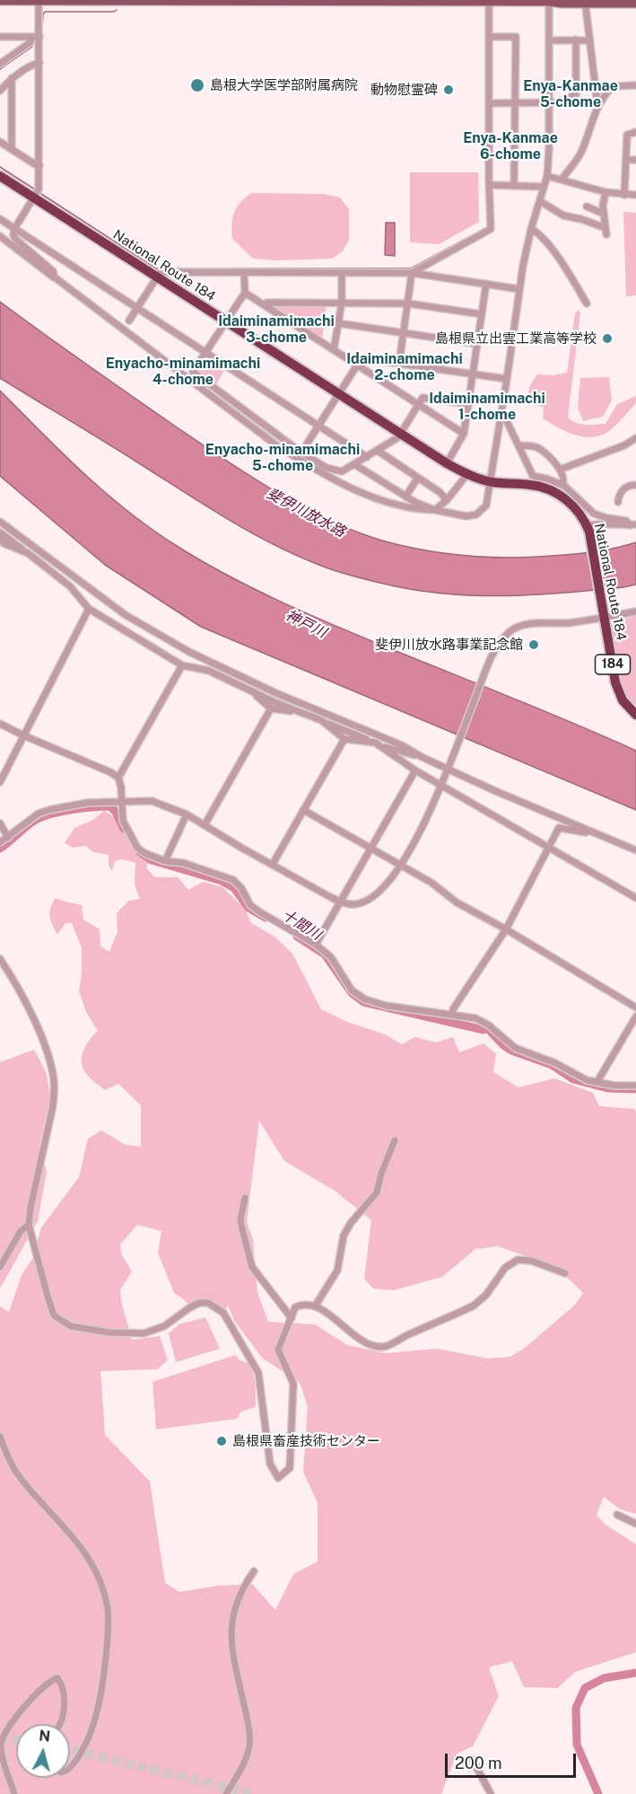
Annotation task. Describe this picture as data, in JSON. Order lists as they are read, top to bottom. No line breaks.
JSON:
{"streets":{"highway":["National Route 184","184"]},"districts":["Enya-Kanmae 5-chome","Enya-Kanmae 6-chome","Idaiminamimachi 3-chome","Idaiminamimachi 2-chome","Enyacho-minamimachi 4-chome","Idaiminamimachi 1-chome","Enyacho-minamimachi 5-chome"],"water":["斐伊川放水路","神戸川","十間川"],"places":["島根大学医学部附属病院","動物慰霊碑","島根県立出雲工業高等学校","斐伊川放水路事業記念館","島根県畜産技術センター"],"scale_bar":"200 m","north":"top"}
